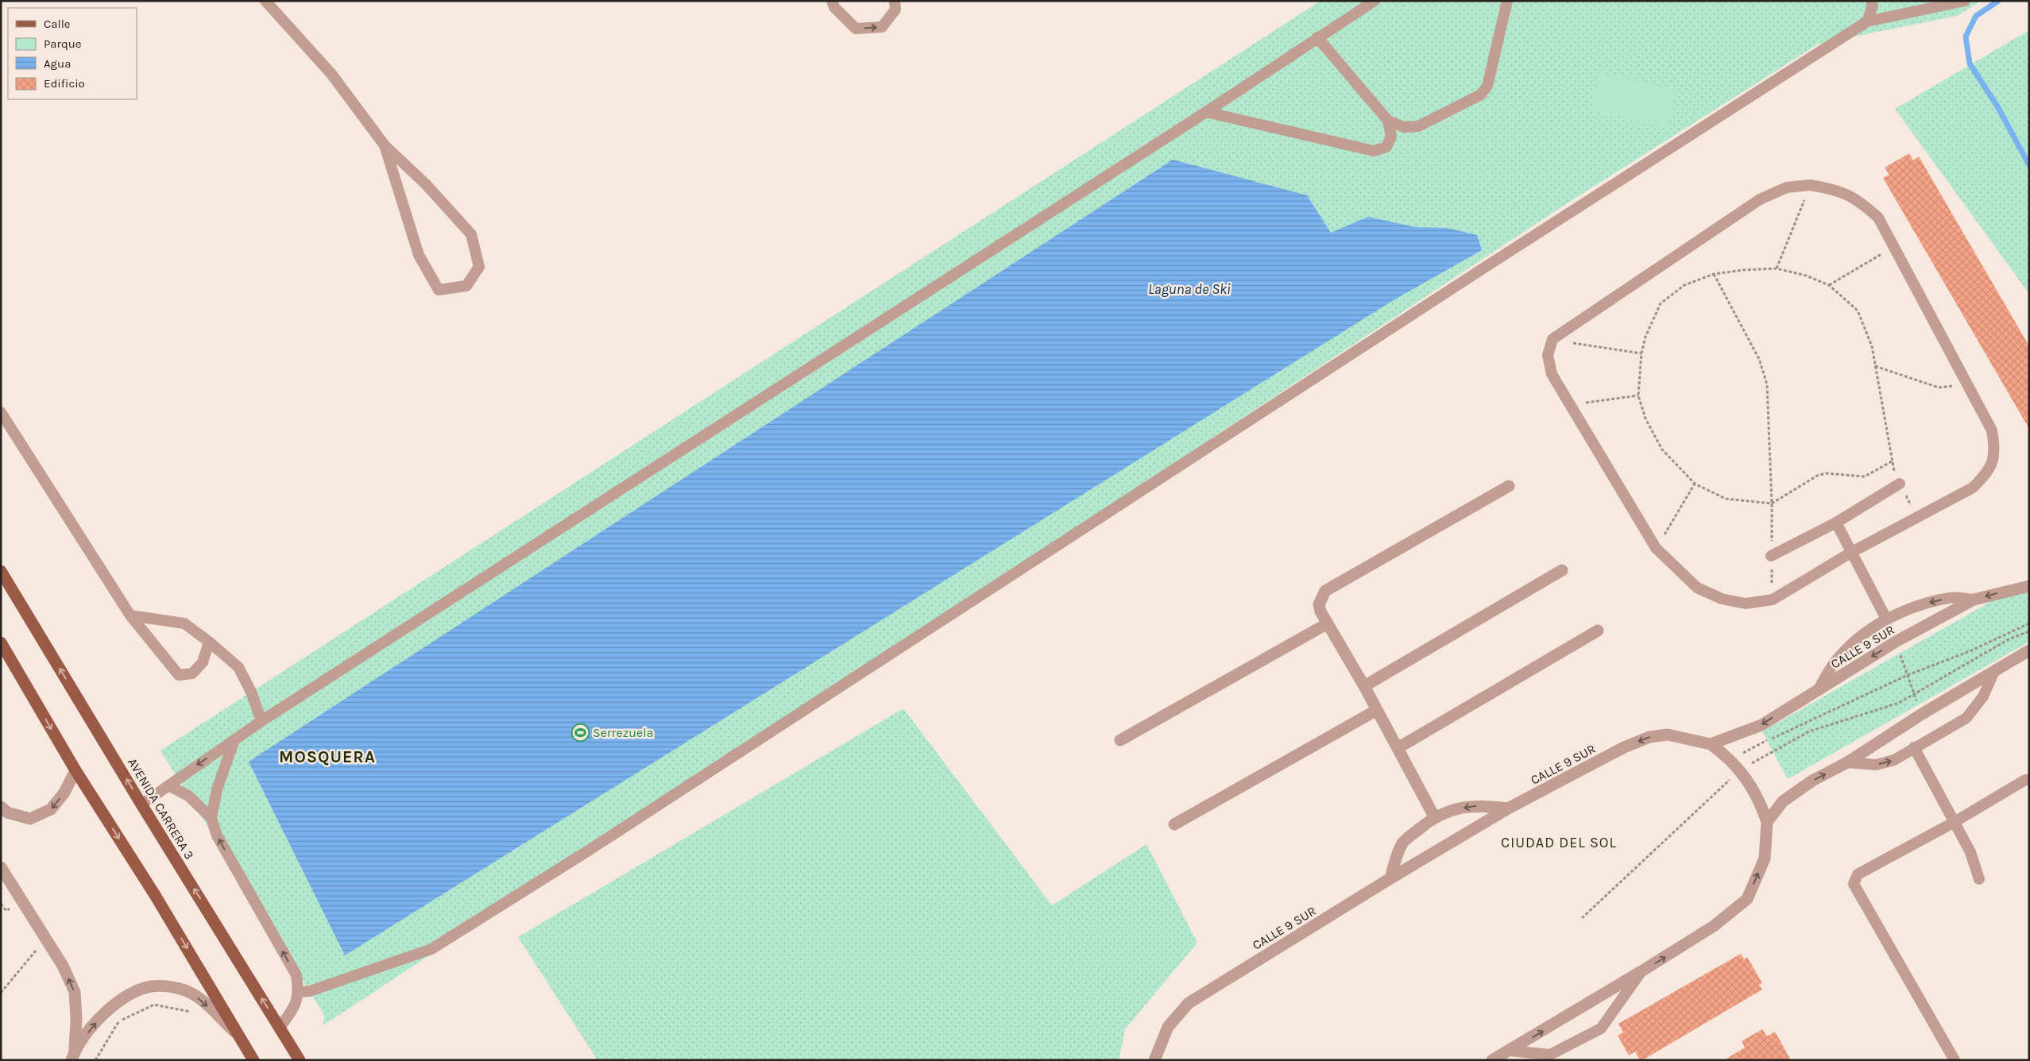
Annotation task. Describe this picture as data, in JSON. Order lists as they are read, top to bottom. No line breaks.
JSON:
{"streets":{"main road":["AVENIDA CARRERA 3"],"street":["CALLE 9 SUR"]},"districts":["MOSQUERA","CIUDAD DEL SOL"],"water":["Laguna de Ski"],"places":{"sports":["Serrezuela"]},"legend":["Calle","Parque","Agua","Edificio"]}
